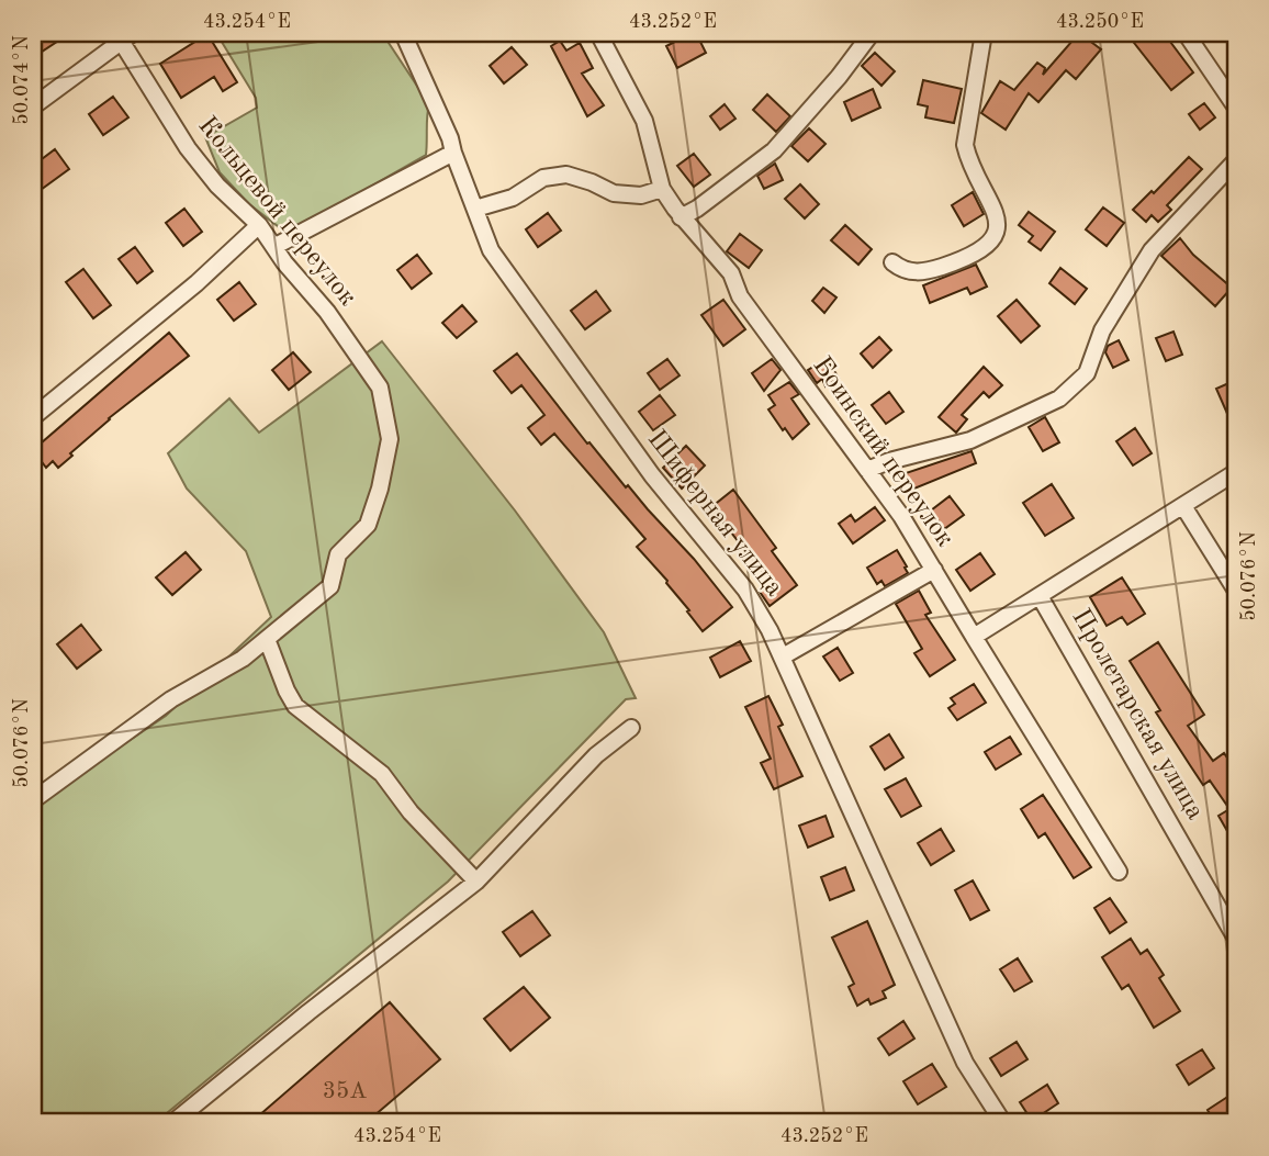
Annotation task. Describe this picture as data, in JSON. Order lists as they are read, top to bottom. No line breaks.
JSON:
{"streets":{"street":["Кольцевой переулок","Боинский переулок","Шиферная улица","Пролетарская улица"]},"house_numbers":["35А"],"coordinates":["43.254°E","43.252°E","43.250°E","50.074°N","50.076°N"]}
